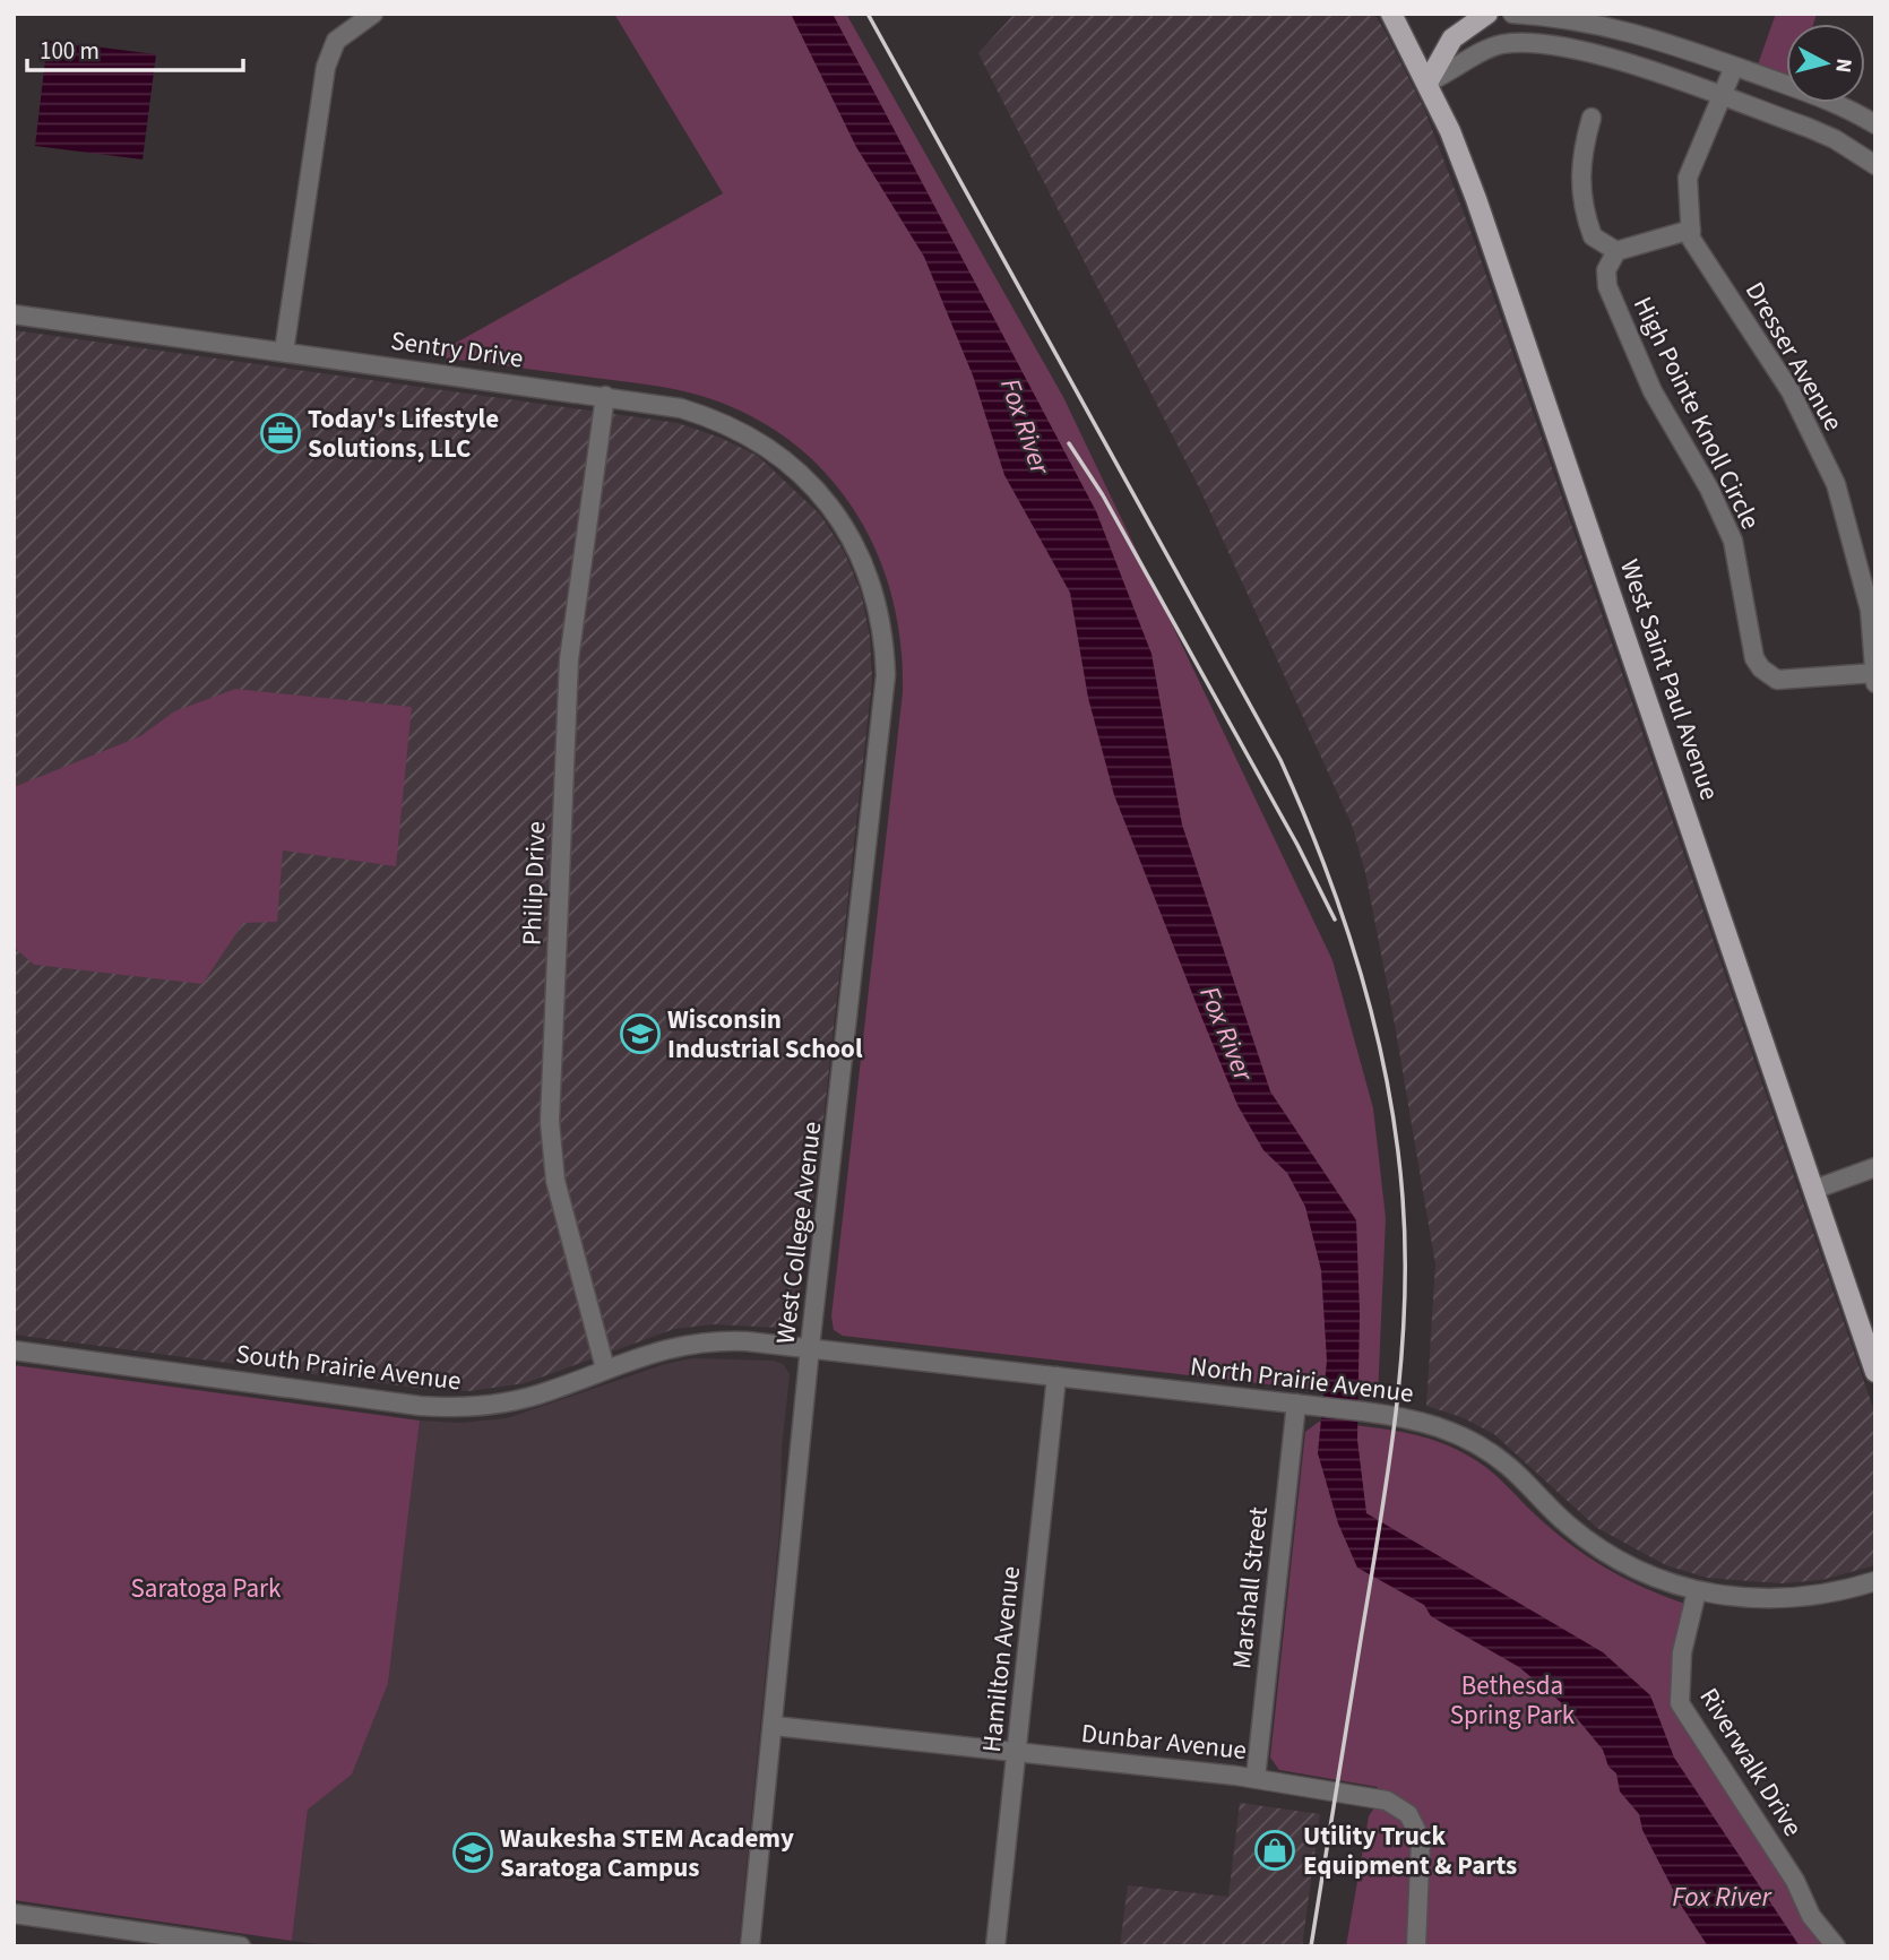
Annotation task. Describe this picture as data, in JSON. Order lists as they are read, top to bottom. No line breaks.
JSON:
{"streets":{"main road":["West Saint Paul Avenue"],"street":["Sentry Drive","Dresser Avenue","High Pointe Knoll Circle","Philip Drive","West College Avenue","South Prairie Avenue","North Prairie Avenue","Marshall Street","Hamilton Avenue","Dunbar Avenue","Riverwalk Drive"]},"crossings":[["Sentry Drive","Philip Drive"],["Sentry Drive","West College Avenue"],["Dresser Avenue","High Pointe Knoll Circle"],["Philip Drive","South Prairie Avenue"],["West College Avenue","South Prairie Avenue"],["West College Avenue","North Prairie Avenue"],["West College Avenue","Dunbar Avenue"],["South Prairie Avenue","North Prairie Avenue"],["North Prairie Avenue","Marshall Street"],["North Prairie Avenue","Hamilton Avenue"],["North Prairie Avenue","Riverwalk Drive"],["Marshall Street","Dunbar Avenue"],["Hamilton Avenue","Dunbar Avenue"]],"water":["Fox River"],"parks":["Saratoga Park","Bethesda Spring Park"],"places":{"office":["Today's Lifestyle Solutions, LLC"],"school or university":["Wisconsin Industrial School","Waukesha STEM Academy Saratoga Campus"],"shop":["Utility Truck Equipment & Parts"]},"scale_bar":"100 m","north":"right"}
